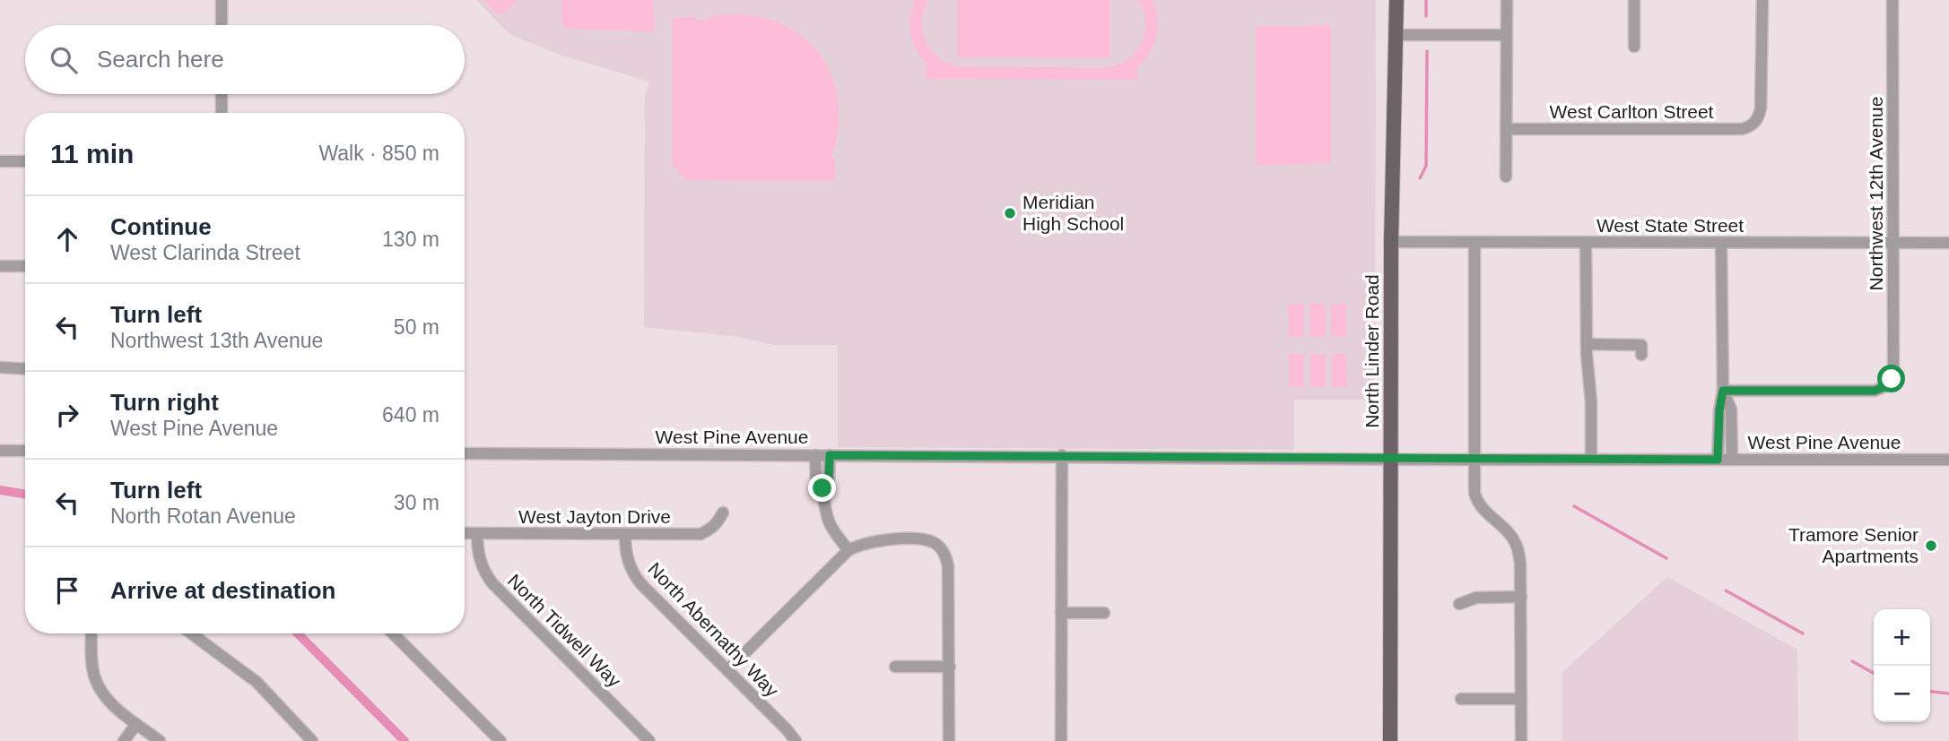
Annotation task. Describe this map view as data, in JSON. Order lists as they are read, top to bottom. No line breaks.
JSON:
{"streets":{"main road":["North Linder Road"],"street":["West Carlton Street","Northwest 12th Avenue","West State Street","West Pine Avenue","West Jayton Drive","North Abernathy Way","North Tidwell Way"]},"crossings":[["Northwest 12th Avenue","West State Street"],["West State Street","North Linder Road"],["North Linder Road","West Pine Avenue"],["West Jayton Drive","North Abernathy Way"],["West Jayton Drive","North Tidwell Way"]],"places":["Meridian High School","Tramore Senior Apartments"],"page":{"search":"Search here","heading":["11 min","Walk · 850 m"],"list":[["Continue","West Clarinda Street","130 m"],["Turn left","Northwest 13th Avenue","50 m"],["Turn right","West Pine Avenue","640 m"],["Turn left","North Rotan Avenue","30 m"],"Arrive at destination"],"map_buttons":["+","−"]}}
